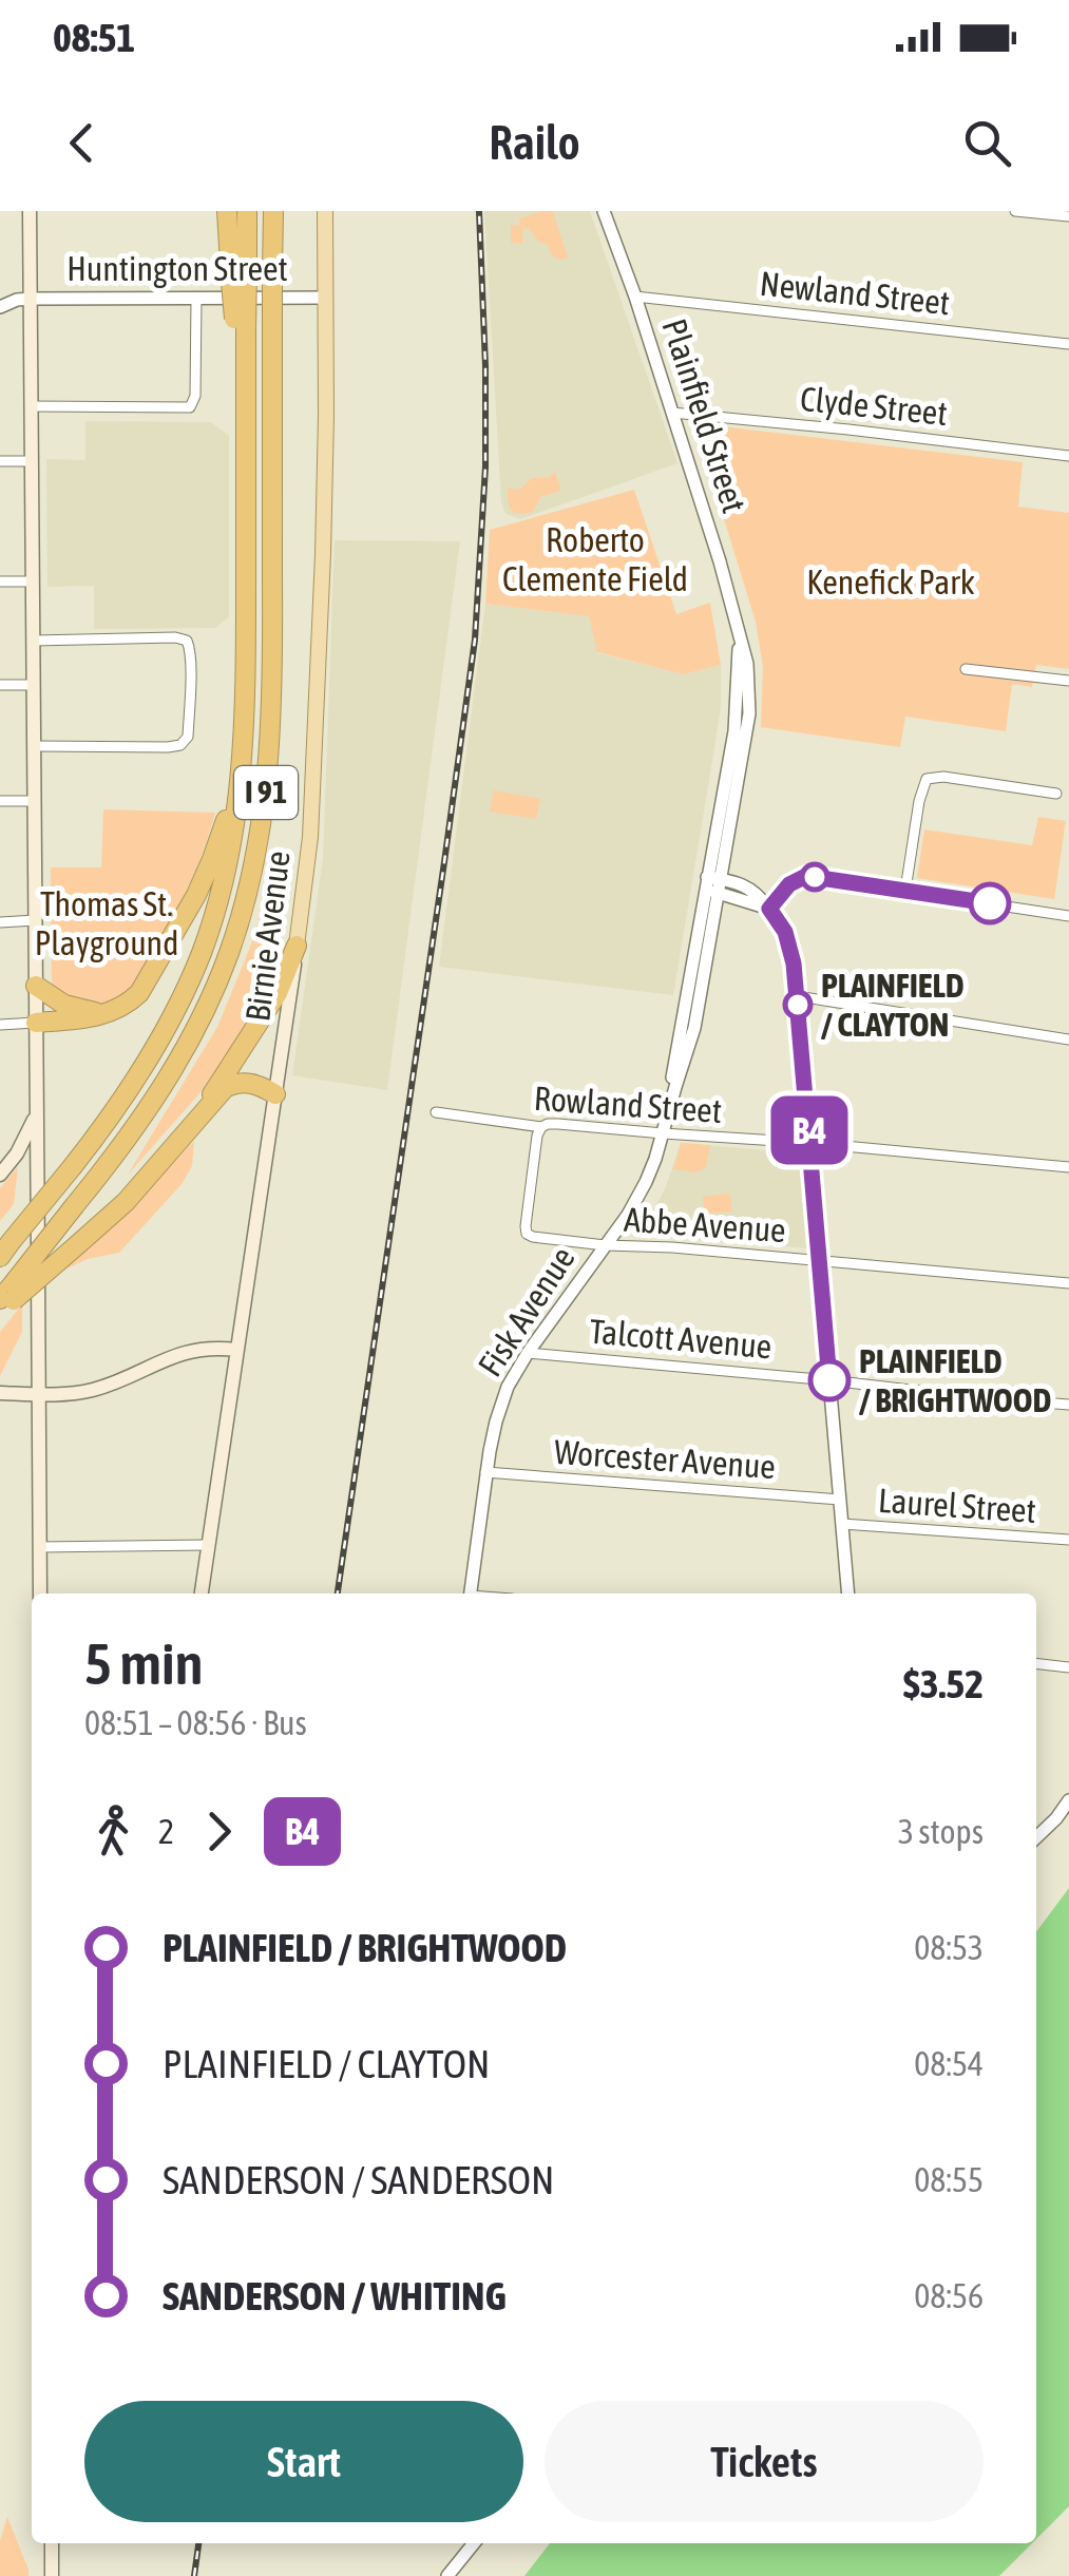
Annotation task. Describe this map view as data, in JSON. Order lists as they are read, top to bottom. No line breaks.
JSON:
{"streets":{"highway":["I 91"],"main road":["Birnie Avenue"],"street":["Huntington Street","Newland Street","Clyde Street","Plainfield Street","Rowland Street","Abbe Avenue","Fisk Avenue","Talcott Avenue","Worcester Avenue","Laurel Street"]},"crossings":[["Huntington Street","Birnie Avenue"],["Newland Street","Plainfield Street"],["Clyde Street","Plainfield Street"],["Plainfield Street","Fisk Avenue"],["Rowland Street","Abbe Avenue"],["Rowland Street","Fisk Avenue"],["Abbe Avenue","Fisk Avenue"],["Fisk Avenue","Talcott Avenue"],["Fisk Avenue","Worcester Avenue"]],"parks":["Roberto Clemente Field","Kenefick Park","Thomas St. Playground"],"places":["PLAINFIELD / CLAYTON","PLAINFIELD / BRIGHTWOOD"],"lines":["bus line B4"],"page":{"status":"08:51","header":"Railo","on_map":"B4","heading":["5 min","08:51 – 08:56 · Bus","$3.52"],"legs":["2","B4","3 stops"],"list":[{"name":"PLAINFIELD / BRIGHTWOOD","value":"08:53"},{"name":"PLAINFIELD / CLAYTON","value":"08:54"},{"name":"SANDERSON / SANDERSON","value":"08:55"},{"name":"SANDERSON / WHITING","value":"08:56"}],"buttons":["Start","Tickets"]}}
